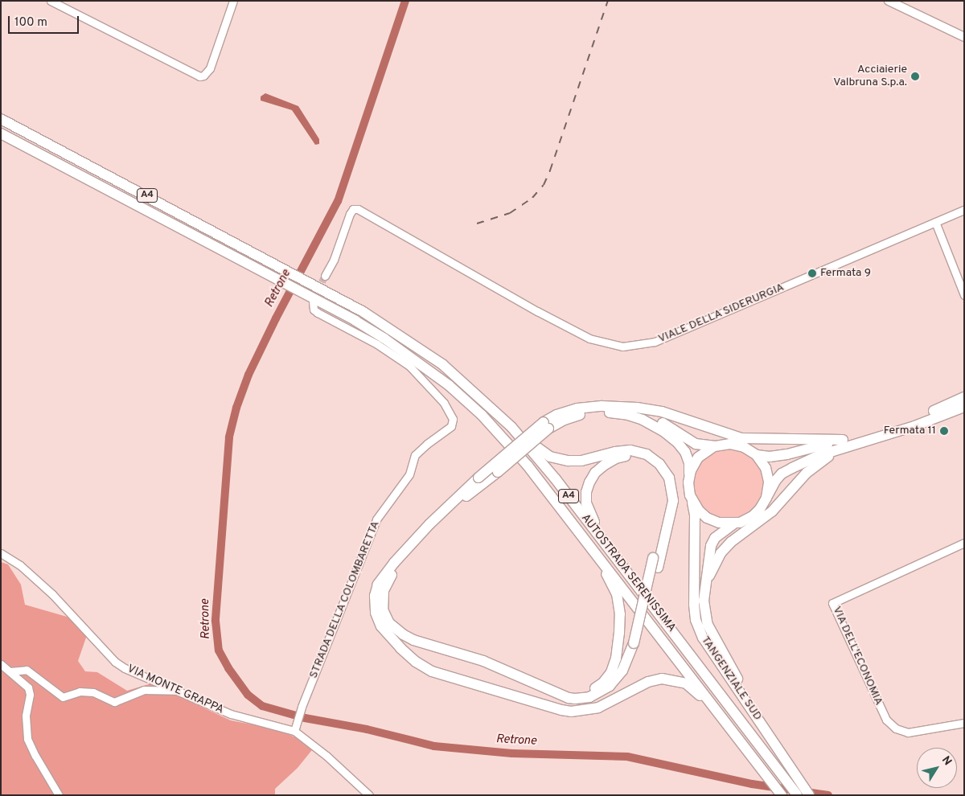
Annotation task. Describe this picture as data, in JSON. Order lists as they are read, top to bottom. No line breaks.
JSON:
{"streets":{"highway":["A4","AUTOSTRADA SERENISSIMA","TANGENZIALE SUD"],"street":["VIALE DELLA SIDERURGIA","STRADA DELLA COLOMBARETTA","VIA DELL'ECONOMIA","VIA MONTE GRAPPA"]},"crossings":[["STRADA DELLA COLOMBARETTA","VIA MONTE GRAPPA"]],"water":["Retrone"],"places":["Acciaierie Valbruna S.p.a.","Fermata 9","Fermata 11"],"scale_bar":"100 m","north":"top right"}
